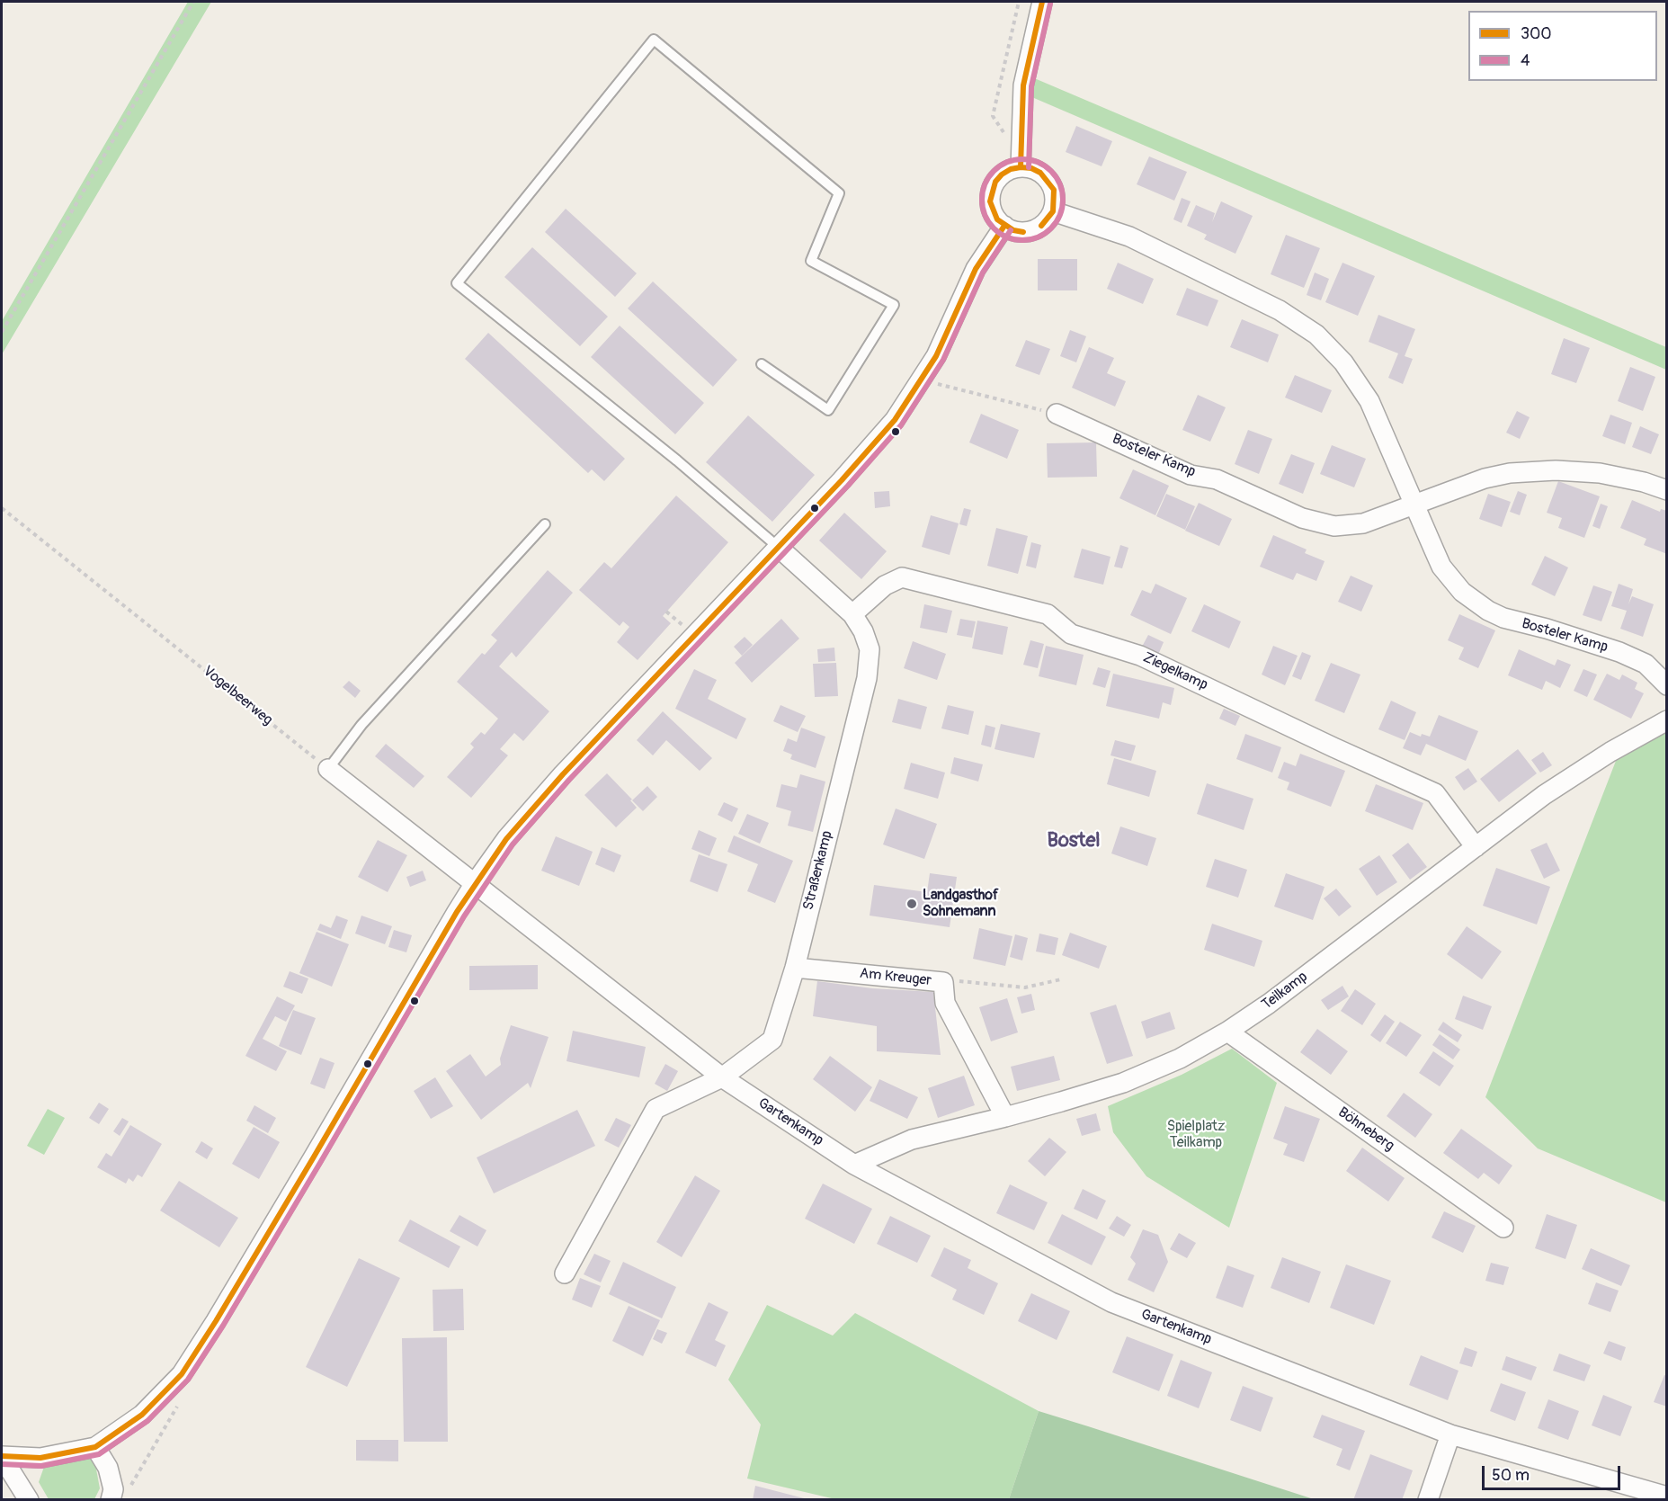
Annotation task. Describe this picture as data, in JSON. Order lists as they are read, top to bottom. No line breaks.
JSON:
{"streets":{"street":["Bosteler Kamp","Ziegelkamp","Straßenkamp","Am Kreuger","Teilkamp","Gartenkamp","Böhneberg"],"path":["Vogelbeerweg"]},"crossings":[["Ziegelkamp","Straßenkamp"],["Ziegelkamp","Teilkamp"],["Straßenkamp","Am Kreuger"],["Straßenkamp","Gartenkamp"],["Am Kreuger","Teilkamp"],["Teilkamp","Gartenkamp"],["Teilkamp","Böhneberg"]],"districts":["Bostel"],"parks":["Spielplatz Teilkamp"],"places":["Landgasthof Sohnemann"],"lines":["transit line 300","transit line 4"],"legend":["300","4"],"scale_bar":"50 m"}
